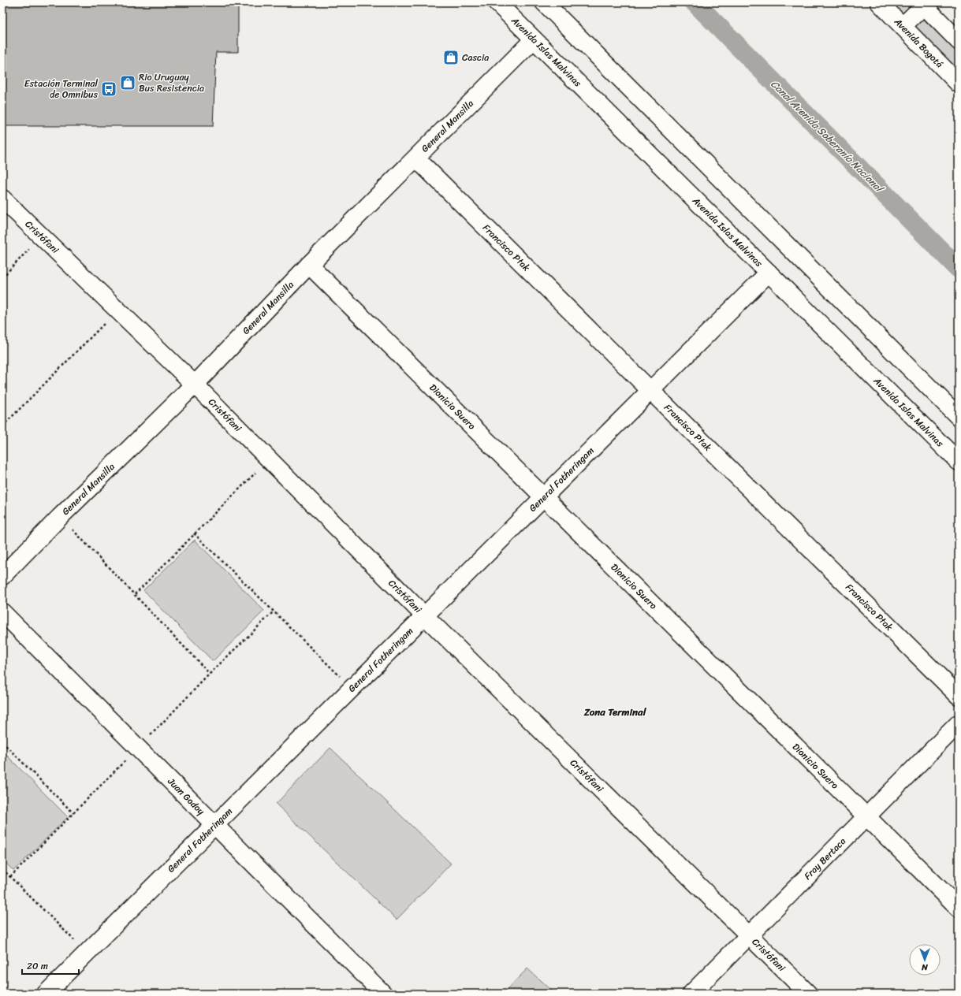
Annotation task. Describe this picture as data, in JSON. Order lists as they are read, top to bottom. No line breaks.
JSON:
{"streets":{"street":["Avenida Bogotá","Avenida Islas Malvinas","General Mansilla","Cristófani","Francisco Ptak","Dionicio Suero","General Fotheringam","Juan Godoy","Fray Bertaca"]},"crossings":[["Avenida Islas Malvinas","General Mansilla"],["Avenida Islas Malvinas","General Fotheringam"],["General Mansilla","Cristófani"],["General Mansilla","Francisco Ptak"],["General Mansilla","Dionicio Suero"],["Cristófani","General Fotheringam"],["Cristófani","Fray Bertaca"],["Francisco Ptak","General Fotheringam"],["Dionicio Suero","General Fotheringam"],["Dionicio Suero","Fray Bertaca"],["General Fotheringam","Juan Godoy"]],"districts":["Zona Terminal"],"water":["Canal Avenida Soberanía Nacional"],"places":{"shop":["Cascia","Rio Uruguay Bus Resistencia"],"bus stop":["Estación Terminal de Omnibus"]},"scale_bar":"20 m","north":"bottom"}
